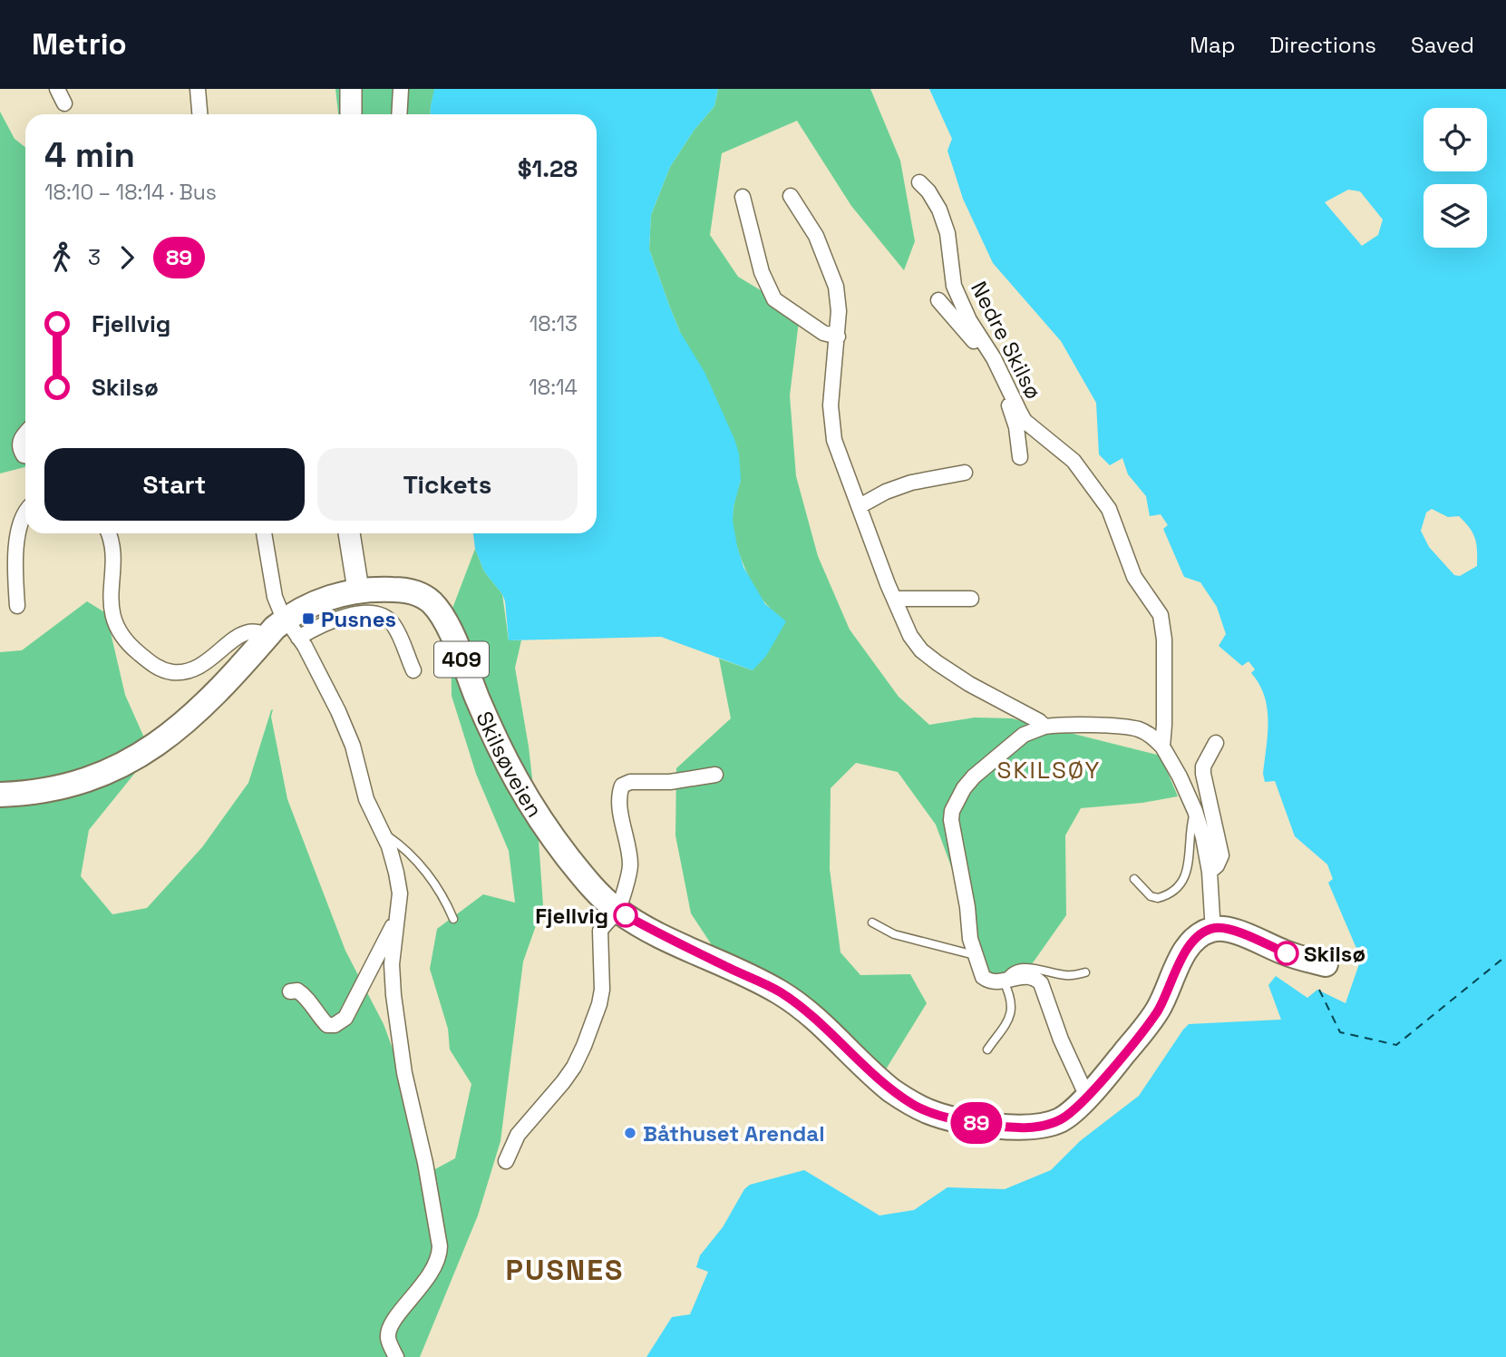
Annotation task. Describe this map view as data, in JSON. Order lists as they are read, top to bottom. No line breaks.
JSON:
{"streets":{"main road":["409","Skilsøveien"],"street":["Nedre Skilsø"]},"districts":["SKILSØY","PUSNES"],"places":{"transit":["Pusnes"],"other":["Fjellvig","Skilsø","Båthuset Arendal"]},"lines":["bus line 89"],"page":{"header":"Metrio","nav":["Map","Directions","Saved"],"on_map":"89","heading":["4 min","18:10 – 18:14 · Bus","$1.28"],"legs":["3","89"],"list":[{"name":"Fjellvig","value":"18:13"},{"name":"Skilsø","value":"18:14"}],"buttons":["Start","Tickets"]}}
